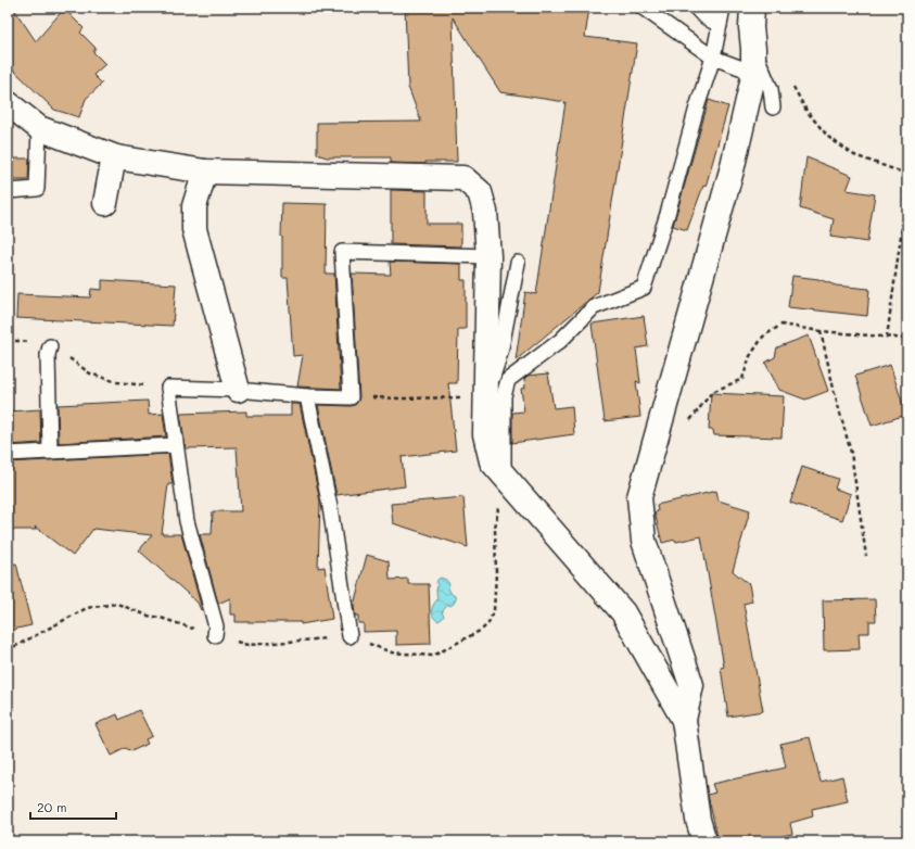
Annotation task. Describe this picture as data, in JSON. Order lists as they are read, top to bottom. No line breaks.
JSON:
{"scale_bar":"20 m"}
